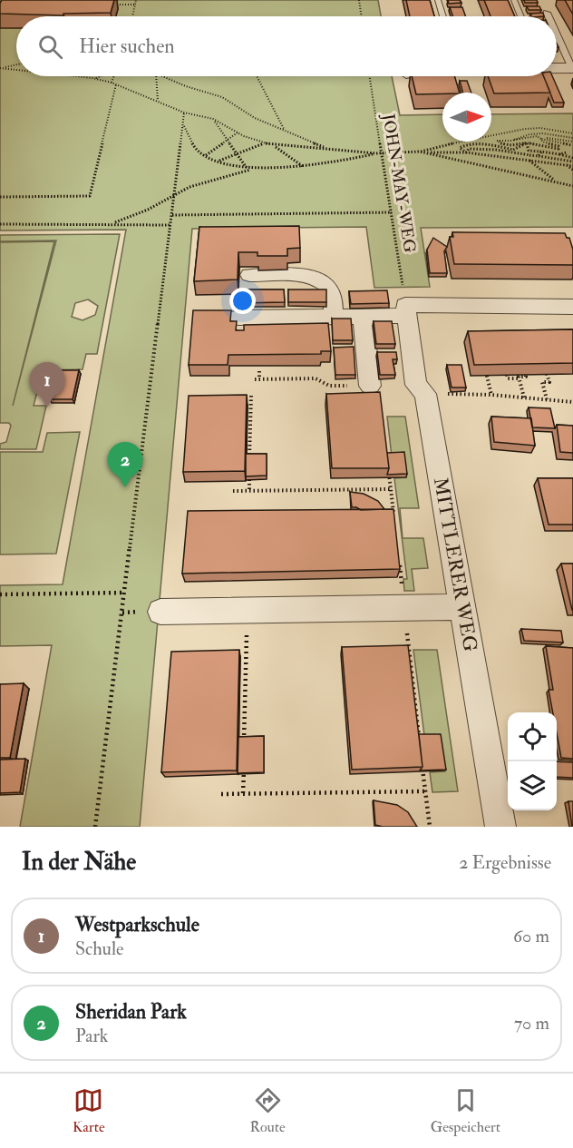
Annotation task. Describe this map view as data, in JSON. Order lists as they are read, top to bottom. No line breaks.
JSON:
{"streets":{"street":["MITTLERER WEG"],"path":["JOHN-MAY-WEG"]},"crossings":[["JOHN-MAY-WEG","MITTLERER WEG"]],"north":"right","page":{"search":"Hier suchen","pins":["1","2"],"heading":["In der Nähe","2 Ergebnisse"],"list":[{"mark":"1","name":"Westparkschule","note":"Schule","value":"60 m"},{"mark":"2","name":"Sheridan Park","note":"Park","value":"70 m"}],"nav":["Karte","Route","Gespeichert"]}}
